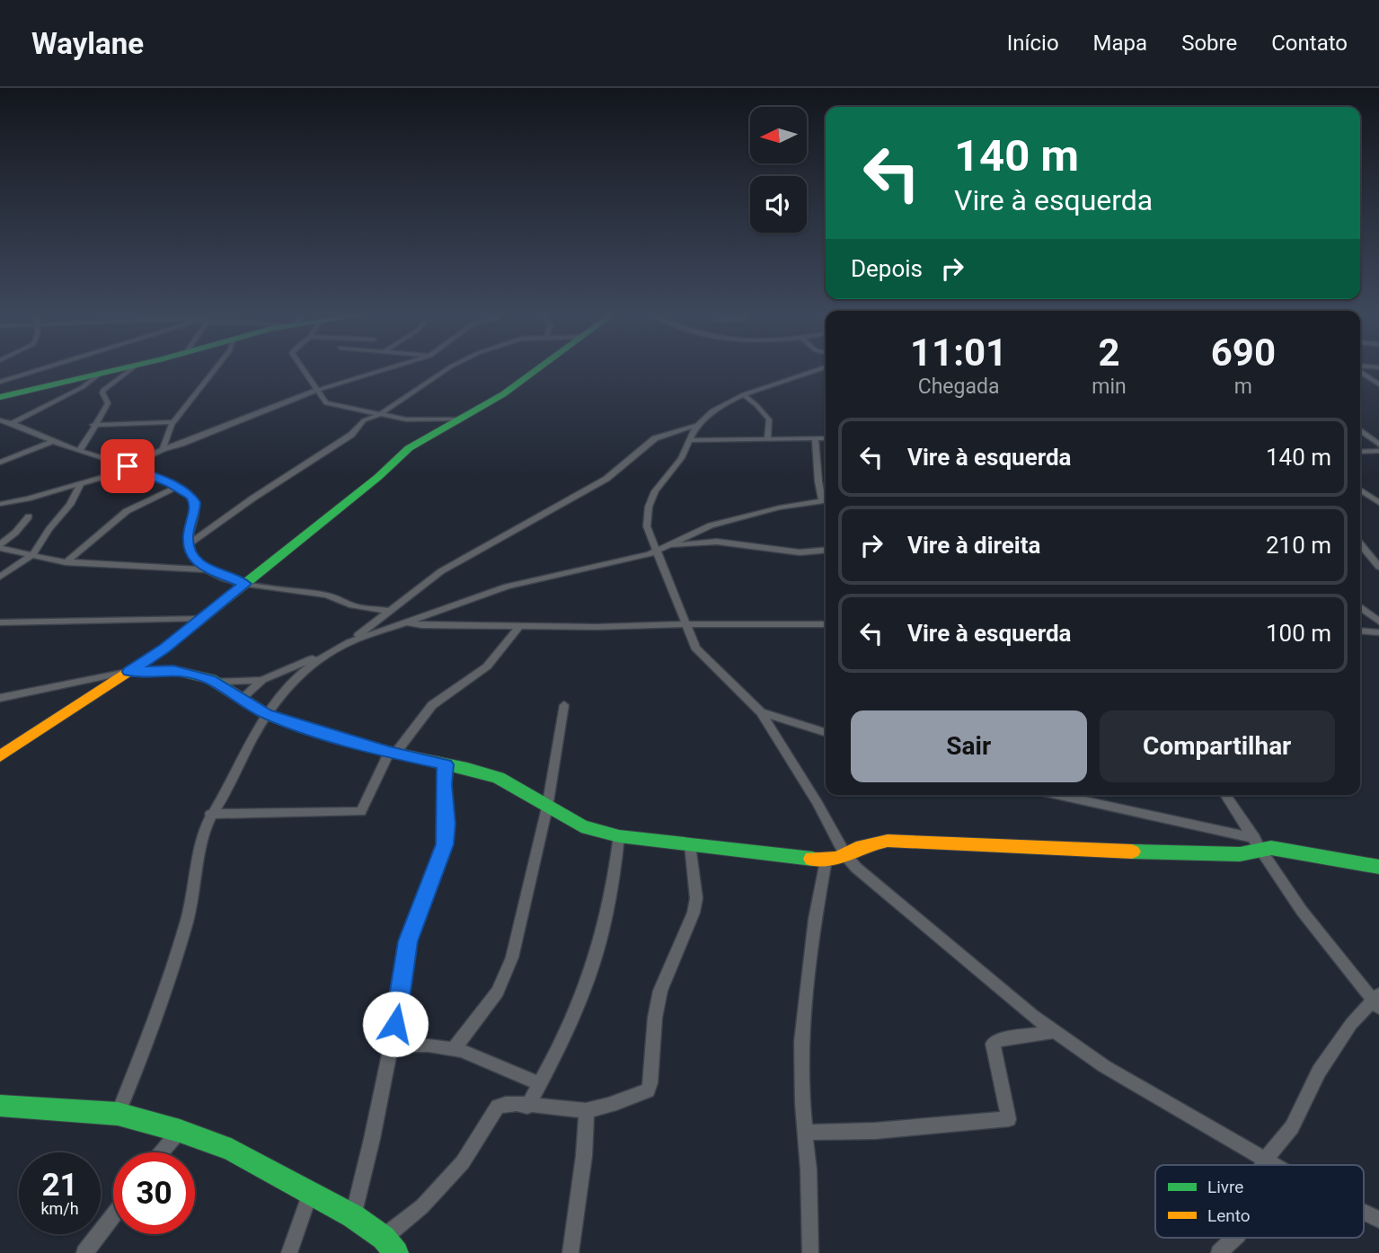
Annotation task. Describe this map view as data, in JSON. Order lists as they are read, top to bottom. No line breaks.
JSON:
{"legend":["Livre","Lento"],"north":"left","page":{"header":"Waylane","nav":["Início","Mapa","Sobre","Contato"],"turn":["140 m","Vire à esquerda"],"then":"Depois","eta":["11:01","Chegada","2","min","690","m"],"list":[{"name":"Vire à esquerda","value":"140 m"},{"name":"Vire à direita","value":"210 m"},{"name":"Vire à esquerda","value":"100 m"}],"buttons":["Sair","Compartilhar"],"speed":"21 km/h","limit":"30"}}
